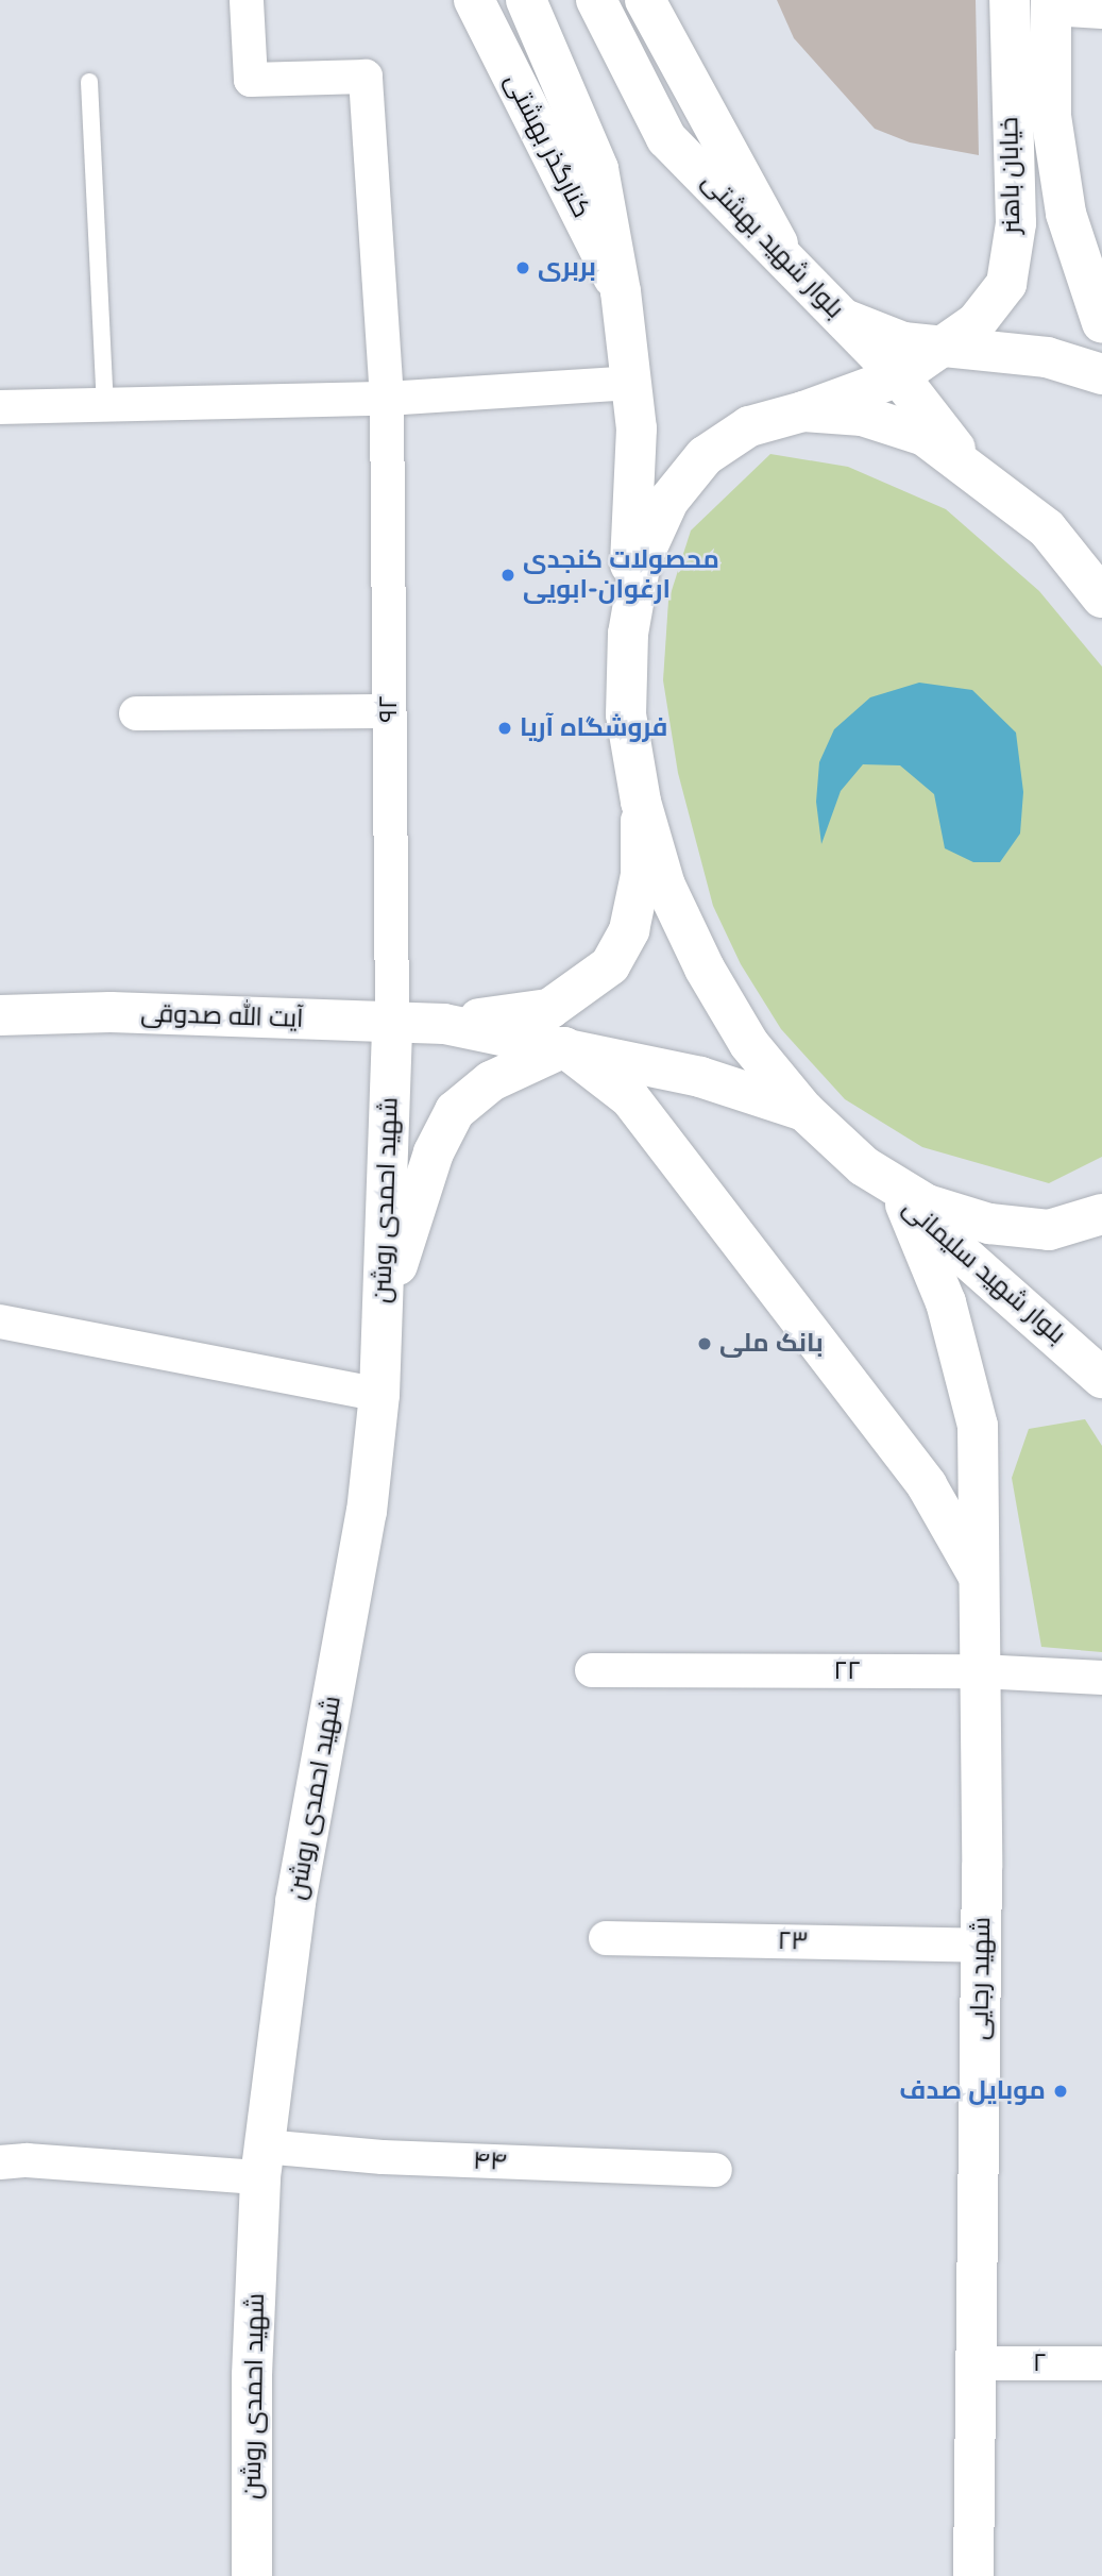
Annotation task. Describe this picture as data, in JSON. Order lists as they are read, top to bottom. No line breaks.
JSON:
{"streets":{"main road":["کنارگذر بهشتی","خیابان باهنر","بلوار شهید بهشتی","آیت الله صدوقی","شهید احمدی روشن","بلوار شهید سلیمانی","شهید رجایی"],"street":["۹۲","۲۲","۲۳","۴۴","۲"]},"crossings":[["خیابان باهنر","بلوار شهید بهشتی"],["۹۲","آیت الله صدوقی"],["۹۲","شهید احمدی روشن"],["آیت الله صدوقی","شهید احمدی روشن"],["شهید احمدی روشن","۴۴"],["بلوار شهید سلیمانی","شهید رجایی"],["۲۲","شهید رجایی"],["۲۳","شهید رجایی"],["شهید رجایی","۲"]],"places":["بربری","محصولات کنجدی ارغوان-ابویی","فروشگاه آریا","بانک ملی","موبایل صدف"]}
